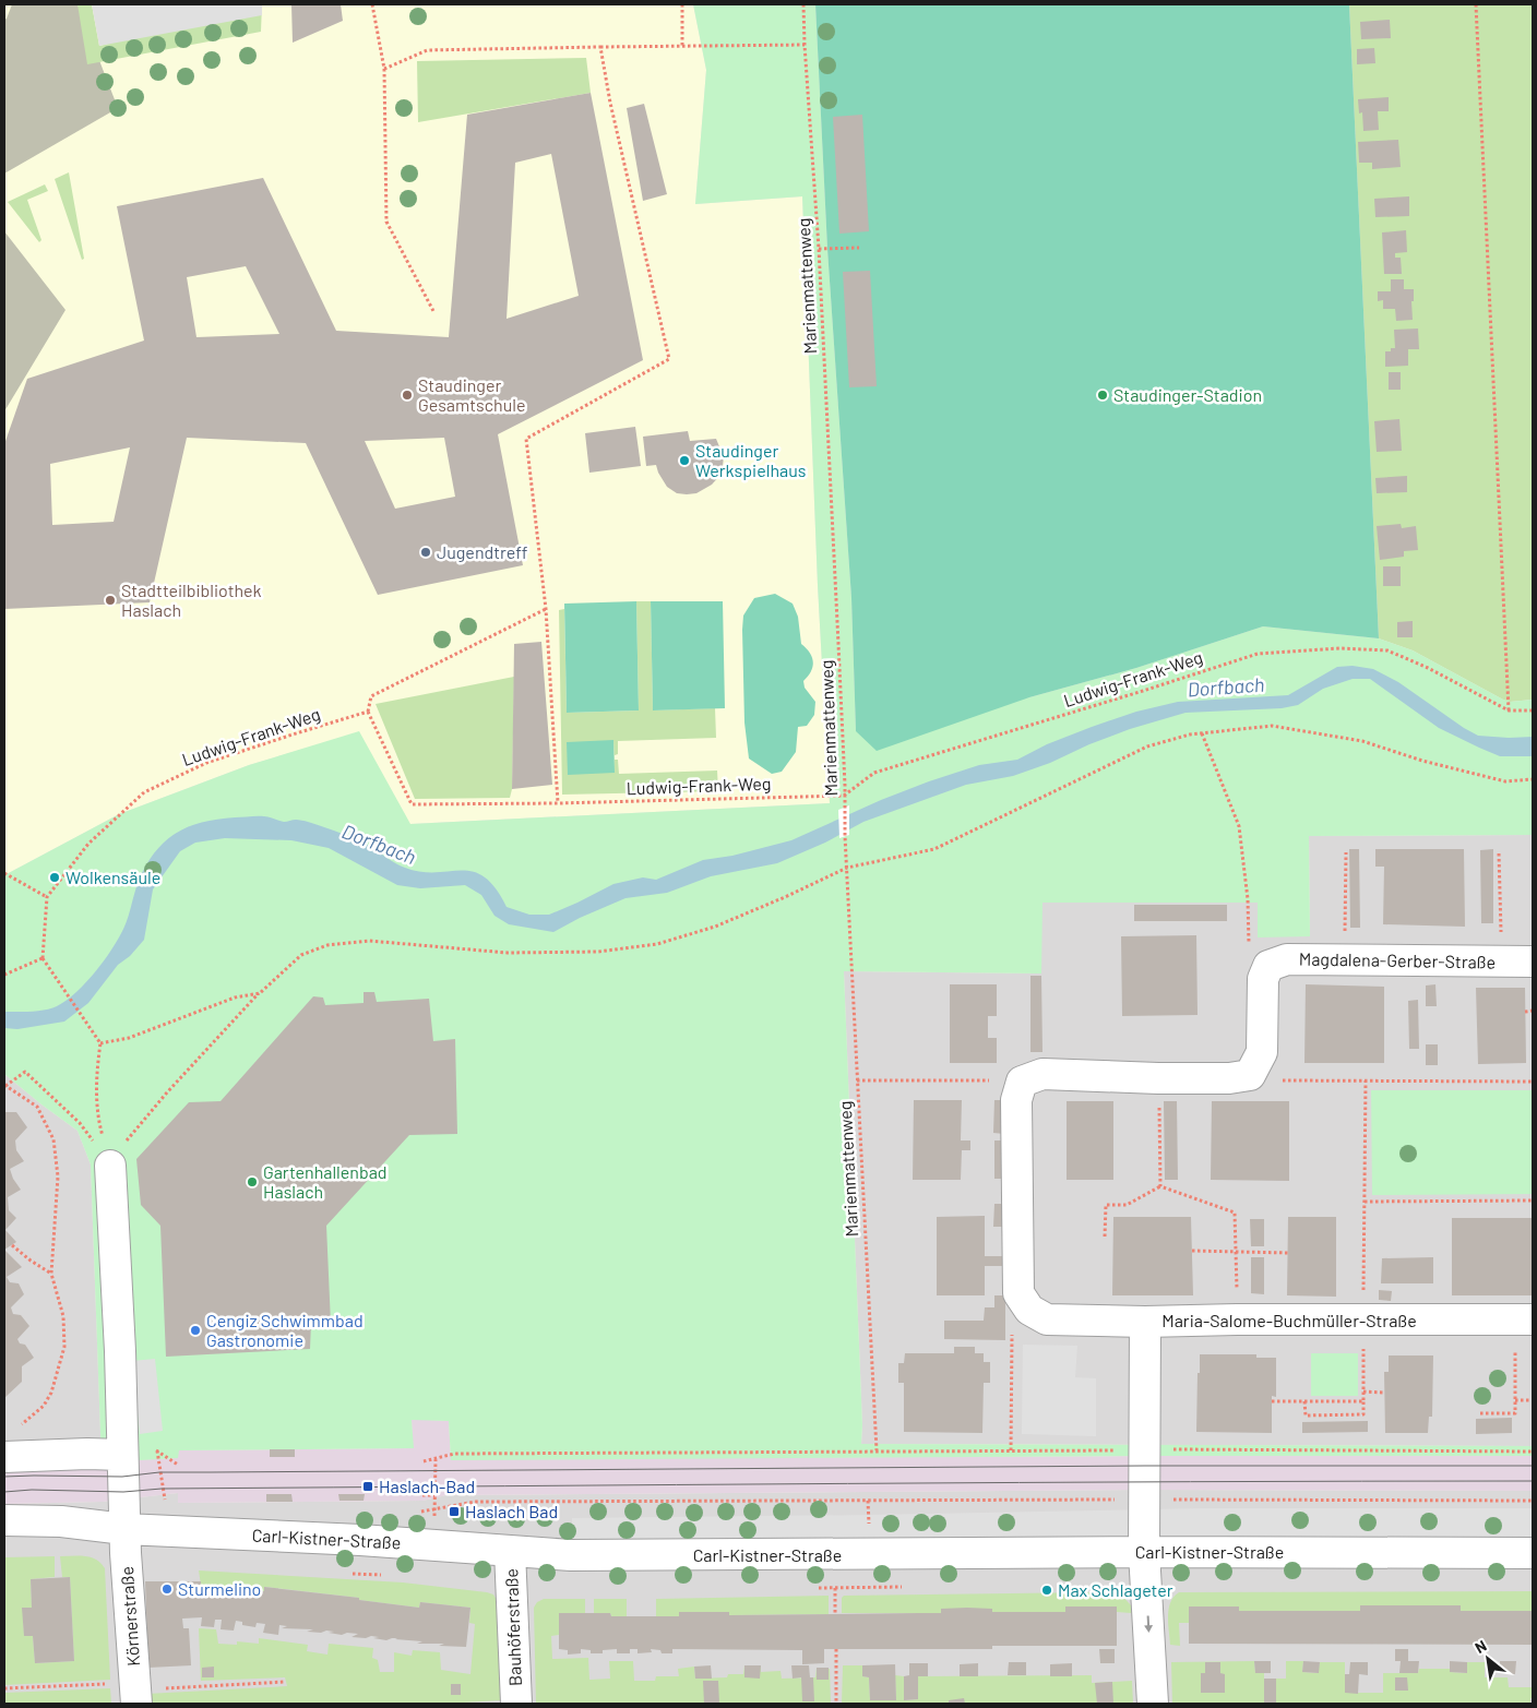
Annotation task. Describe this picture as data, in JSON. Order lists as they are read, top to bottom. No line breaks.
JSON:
{"streets":{"street":["Magdalena-Gerber-Straße","Maria-Salome-Buchmüller-Straße","Carl-Kistner-Straße","Körnerstraße","Bauhöferstraße"],"path":["Marienmattenweg","Ludwig-Frank-Weg"]},"crossings":[["Marienmattenweg","Ludwig-Frank-Weg"],["Maria-Salome-Buchmüller-Straße","Carl-Kistner-Straße"],["Carl-Kistner-Straße","Körnerstraße"],["Carl-Kistner-Straße","Bauhöferstraße"]],"water":["Dorfbach"],"places":{"other":["Staudinger Gesamtschule","Staudinger-Stadion","Staudinger Werkspielhaus","Jugendtreff","Stadtteilbibliothek Haslach","Wolkensäule","Gartenhallenbad Haslach","Cengiz Schwimmbad Gastronomie","Sturmelino","Max Schlageter"],"transit":["Haslach-Bad","Haslach Bad"]},"north":"top left"}
